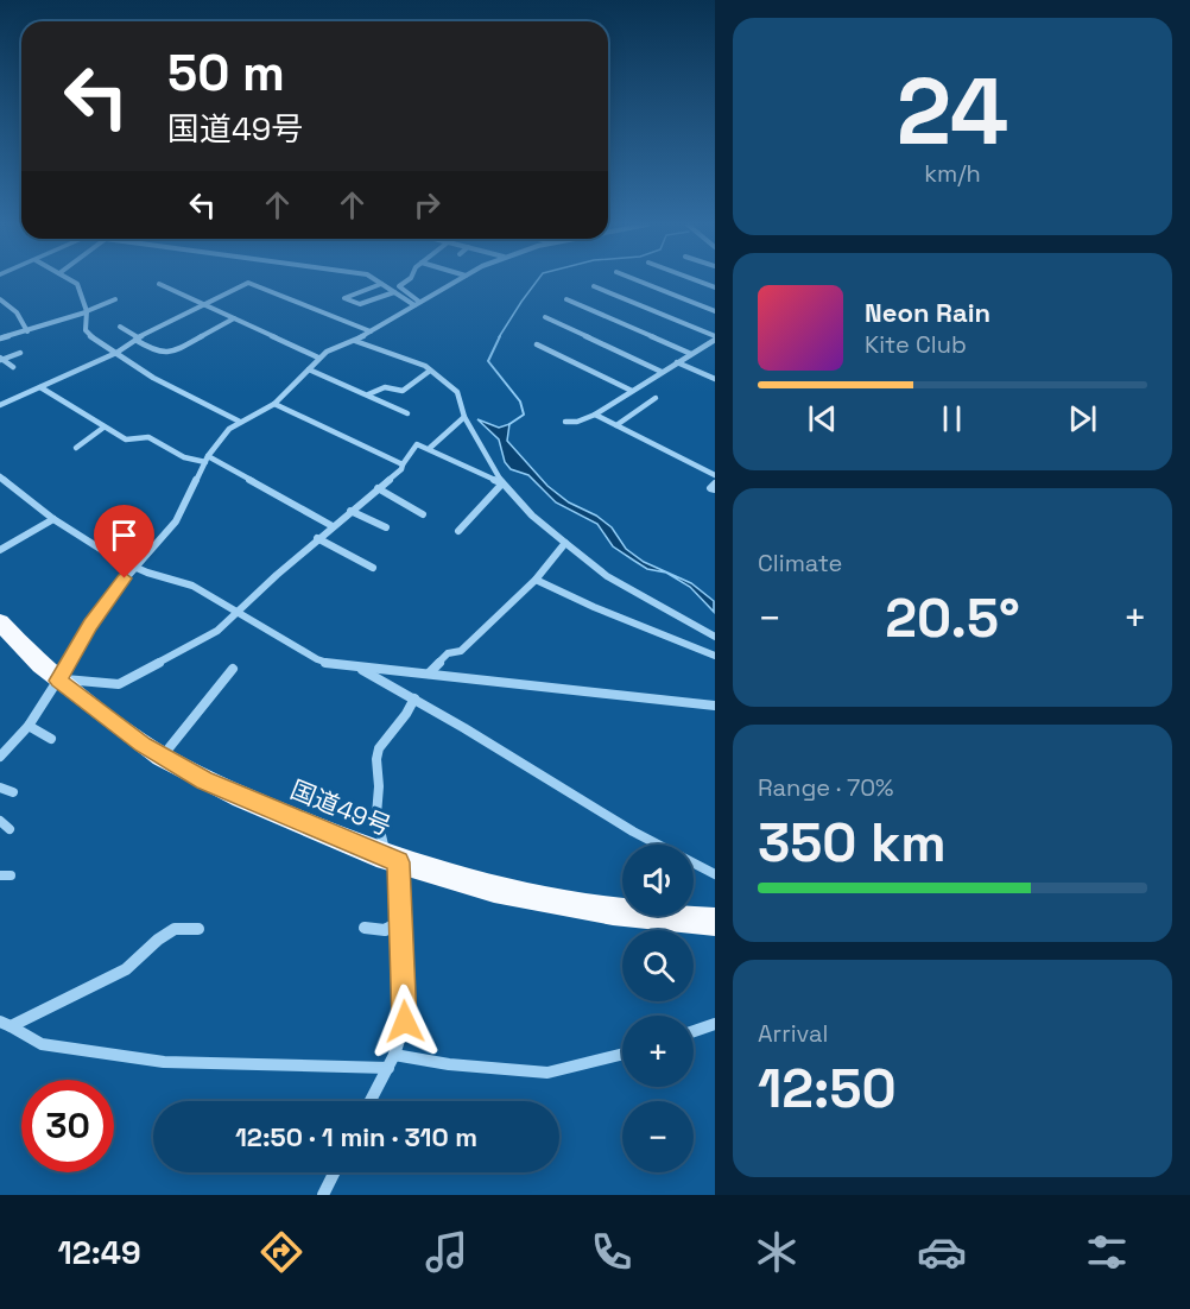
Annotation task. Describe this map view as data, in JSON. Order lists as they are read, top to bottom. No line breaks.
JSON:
{"streets":{"highway":["国道49号"]},"page":{"tile":[["24","km/h"],"Climate",["Range · 70%","350 km"],["Arrival","12:50"]],"turn":["50 m","国道49号"],"song":["Neon Rain","Kite Club"],"heat":["−","20.5°","+"],"map_buttons":["+","−"],"limit":"30","trip":"12:50 · 1 min · 310 m","tabs":"12:49"}}
